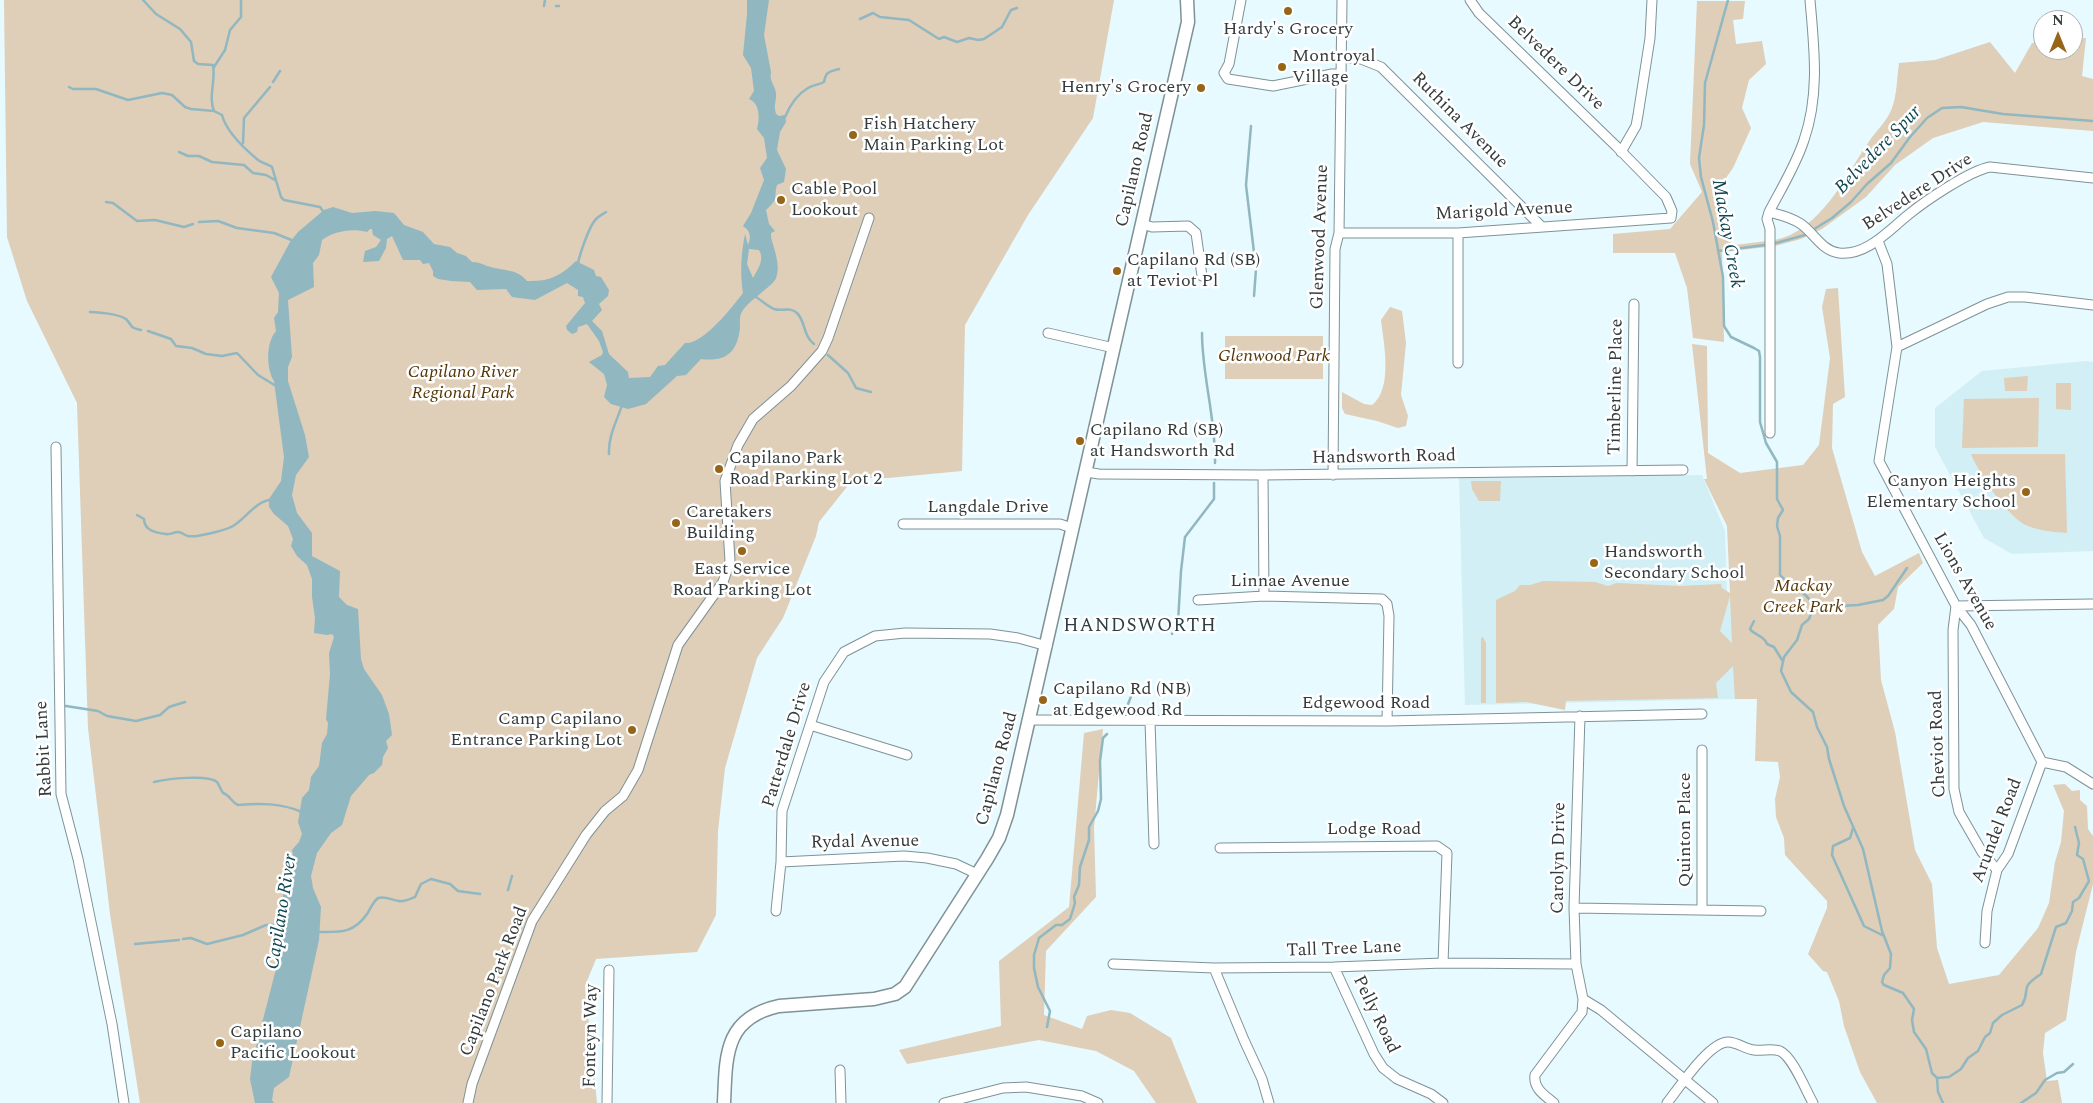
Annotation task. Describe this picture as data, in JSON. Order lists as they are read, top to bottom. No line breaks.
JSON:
{"streets":{"main road":["Capilano Road"],"street":["Belvedere Drive","Ruthina Avenue","Marigold Avenue","Glenwood Avenue","Timberline Place","Handsworth Road","Langdale Drive","Linnae Avenue","Lions Avenue","Edgewood Road","Cheviot Road","Patterdale Drive","Rabbit Lane","Lodge Road","Quinton Place","Arundel Road","Rydal Avenue","Carolyn Drive","Tall Tree Lane","Capilano Park Road","Pelly Road","Fonteyn Way"]},"crossings":[["Belvedere Drive","Marigold Avenue"],["Belvedere Drive","Lions Avenue"],["Ruthina Avenue","Marigold Avenue"],["Ruthina Avenue","Glenwood Avenue"],["Capilano Road","Handsworth Road"],["Capilano Road","Langdale Drive"],["Capilano Road","Edgewood Road"],["Capilano Road","Patterdale Drive"],["Capilano Road","Rydal Avenue"],["Marigold Avenue","Glenwood Avenue"],["Glenwood Avenue","Handsworth Road"],["Timberline Place","Handsworth Road"],["Linnae Avenue","Edgewood Road"],["Lions Avenue","Cheviot Road"],["Lions Avenue","Arundel Road"],["Edgewood Road","Carolyn Drive"],["Cheviot Road","Arundel Road"],["Patterdale Drive","Rydal Avenue"],["Lodge Road","Tall Tree Lane"],["Quinton Place","Carolyn Drive"],["Carolyn Drive","Tall Tree Lane"],["Tall Tree Lane","Pelly Road"]],"districts":["HANDSWORTH"],"water":["Belvedere Spur","Mackay Creek","Capilano River"],"parks":["Glenwood Park","Capilano River Regional Park","Mackay Creek Park"],"places":["Hardy's Grocery","Montroyal Village","Henry's Grocery","Fish Hatchery Main Parking Lot","Cable Pool Lookout","Capilano Rd (SB) at Teviot Pl","Capilano Rd (SB) at Handsworth Rd","Capilano Park Road Parking Lot 2","Canyon Heights Elementary School","Caretakers Building","East Service Road Parking Lot","Handsworth Secondary School","Capilano Rd (NB) at Edgewood Rd","Camp Capilano Entrance Parking Lot","Capilano Pacific Lookout"],"north":"top"}
